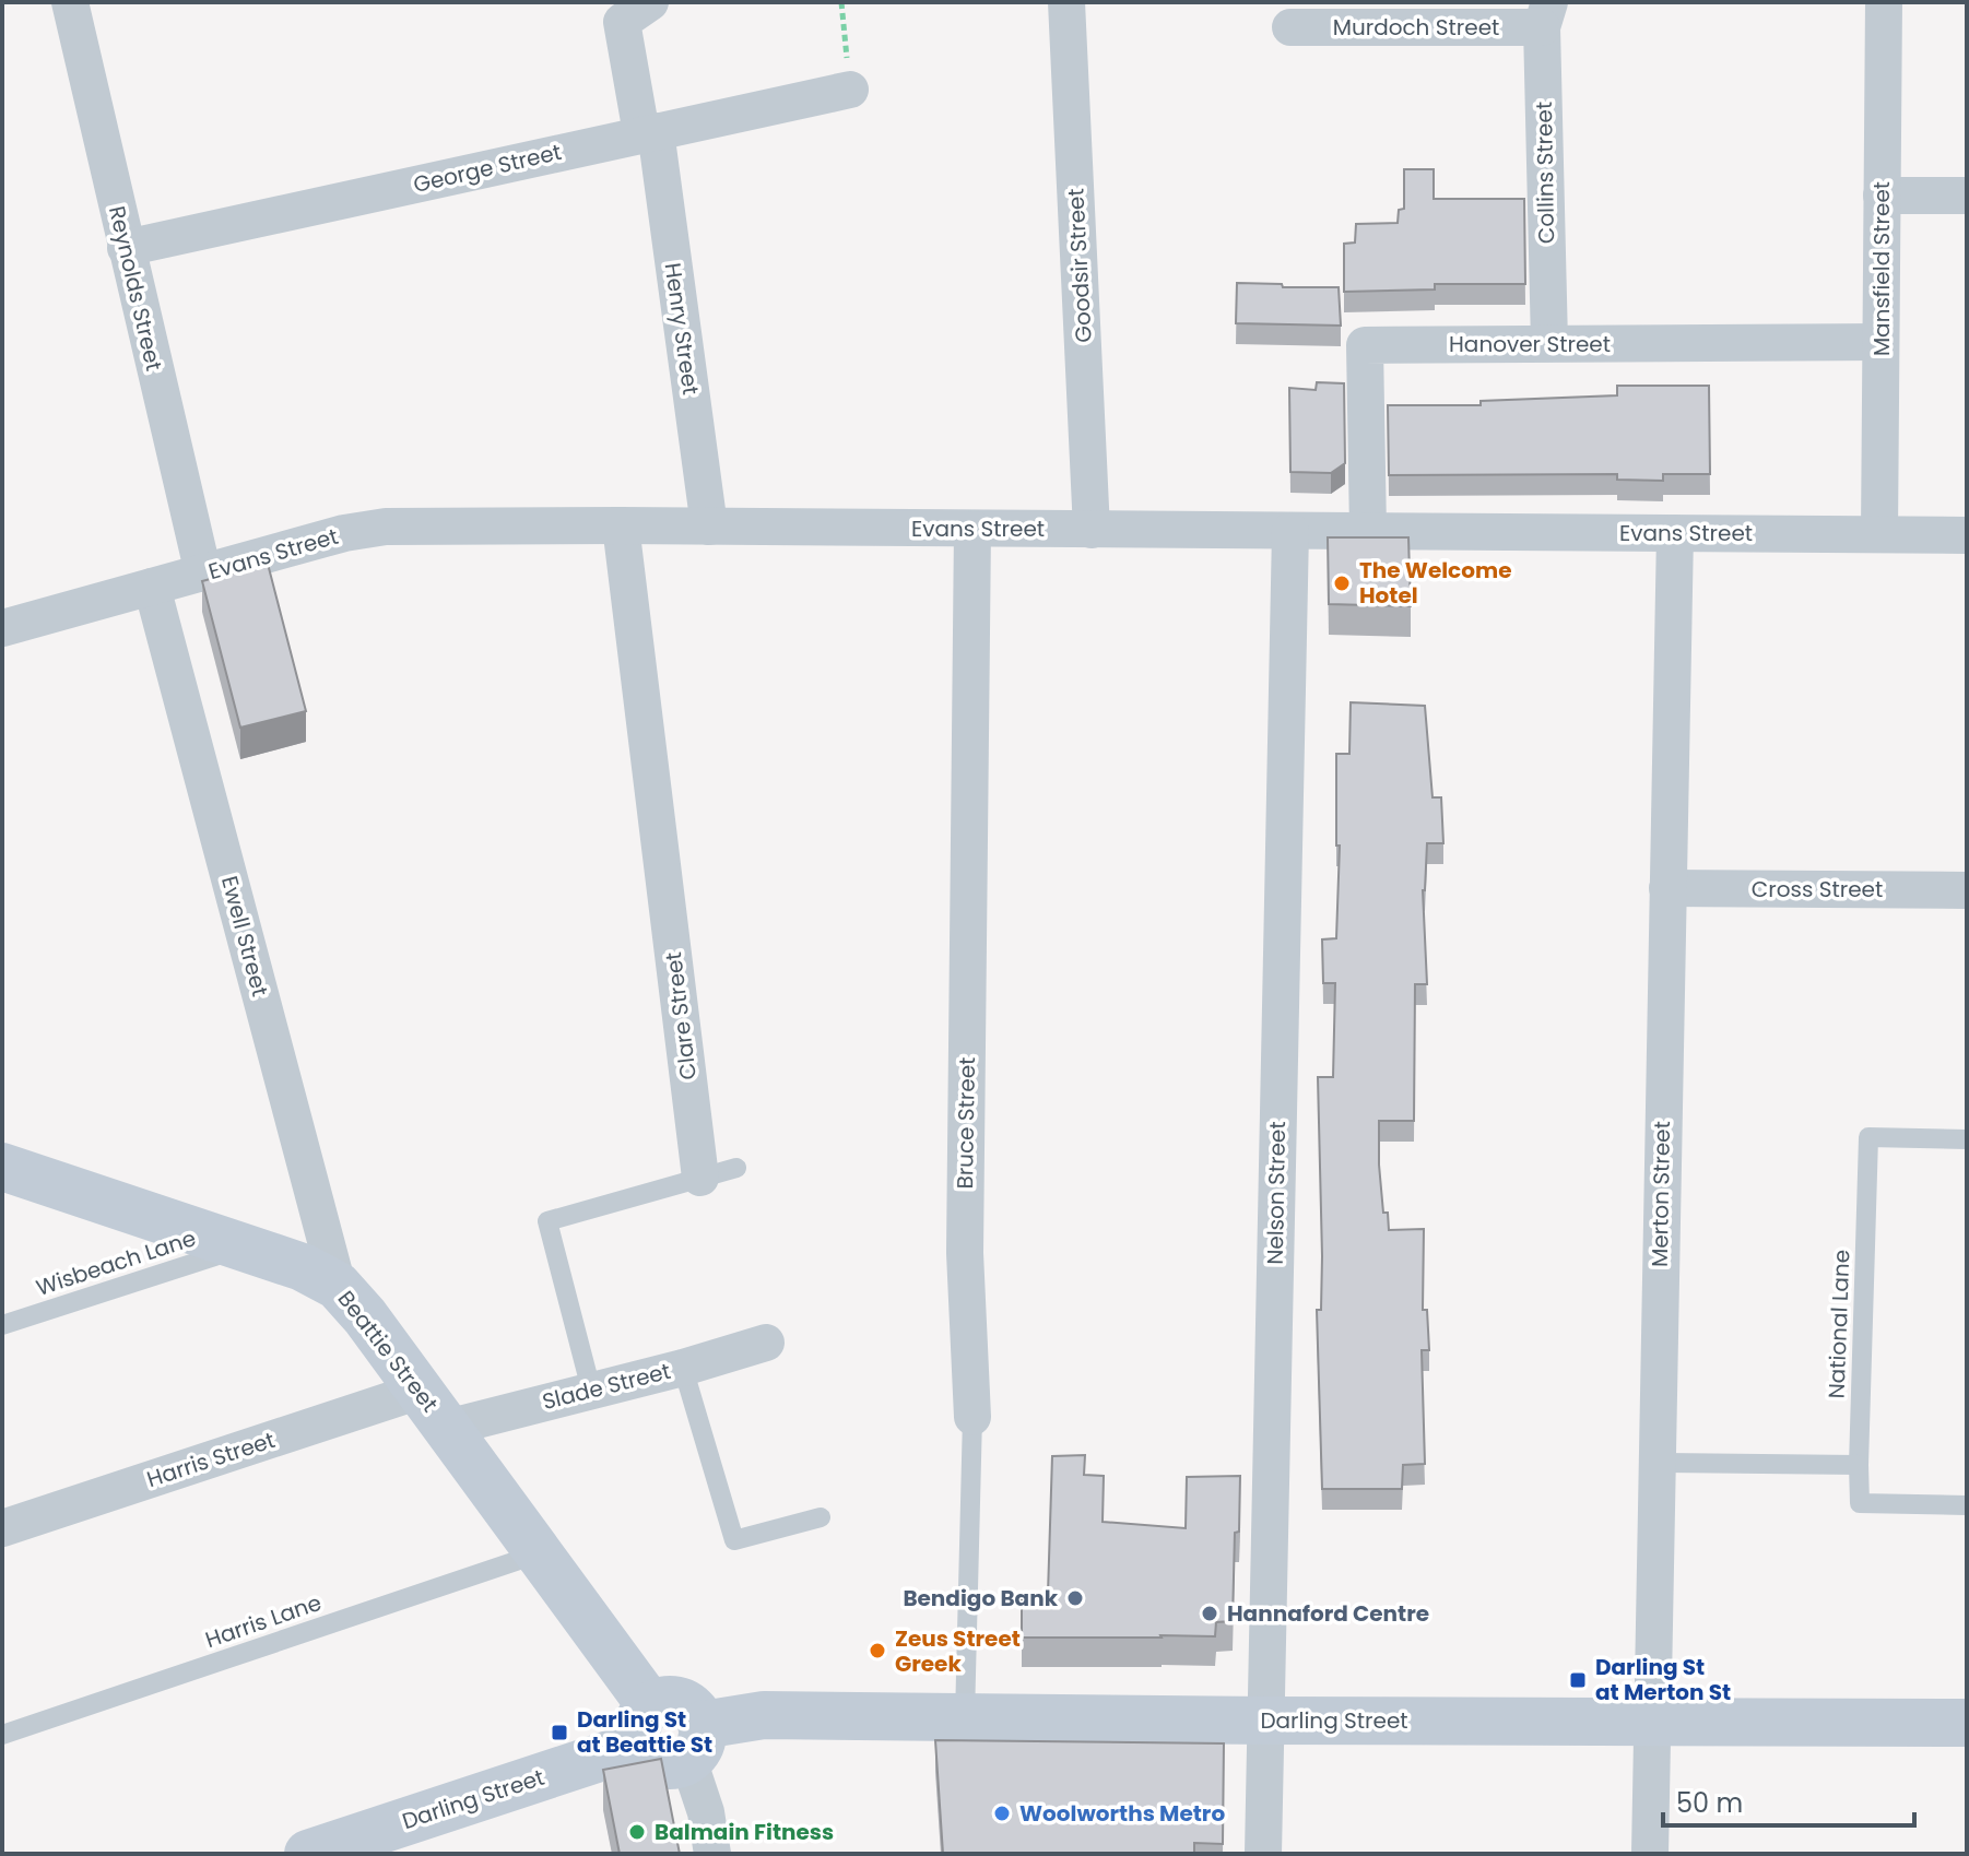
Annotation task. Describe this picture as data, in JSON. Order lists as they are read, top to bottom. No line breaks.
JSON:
{"streets":{"street":["Murdoch Street","George Street","Collins Street","Goodsir Street","Mansfield Street","Reynolds Street","Henry Street","Hanover Street","Evans Street","Cross Street","Ewell Street","Clare Street","Bruce Street","Nelson Street","Merton Street","Beattie Street","Slade Street","Harris Street","Darling Street"],"lane":["Wisbeach Lane","National Lane","Harris Lane"]},"crossings":[["Murdoch Street","Collins Street"],["George Street","Reynolds Street"],["George Street","Henry Street"],["Collins Street","Hanover Street"],["Goodsir Street","Evans Street"],["Mansfield Street","Hanover Street"],["Mansfield Street","Evans Street"],["Reynolds Street","Evans Street"],["Henry Street","Evans Street"],["Hanover Street","Evans Street"],["Evans Street","Ewell Street"],["Evans Street","Clare Street"],["Evans Street","Bruce Street"],["Evans Street","Nelson Street"],["Evans Street","Merton Street"],["Cross Street","Merton Street"],["Ewell Street","Beattie Street"],["Bruce Street","Darling Street"],["Nelson Street","Darling Street"],["Merton Street","Darling Street"],["Wisbeach Lane","Beattie Street"],["Beattie Street","Slade Street"],["Beattie Street","Harris Street"],["Beattie Street","Harris Lane"],["Beattie Street","Darling Street"],["Slade Street","Harris Street"]],"places":{"other":["The Welcome Hotel","Bendigo Bank","Hannaford Centre","Zeus Street Greek","Woolworths Metro","Balmain Fitness"],"transit":["Darling St at Merton St","Darling St at Beattie St"]},"scale_bar":"50 m"}
